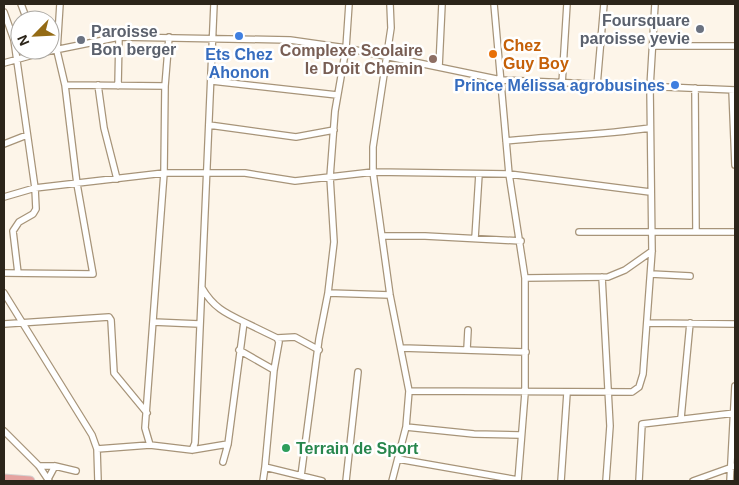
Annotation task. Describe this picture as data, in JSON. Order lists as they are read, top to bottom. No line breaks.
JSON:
{"places":["Foursquare paroisse yevie","Ets Chez Ahonon","Paroisse Bon berger","Chez Guy Boy","Complexe Scolaire le Droit Chemin","Prince Mélissa agrobusines","Terrain de Sport"],"north":"bottom left"}
